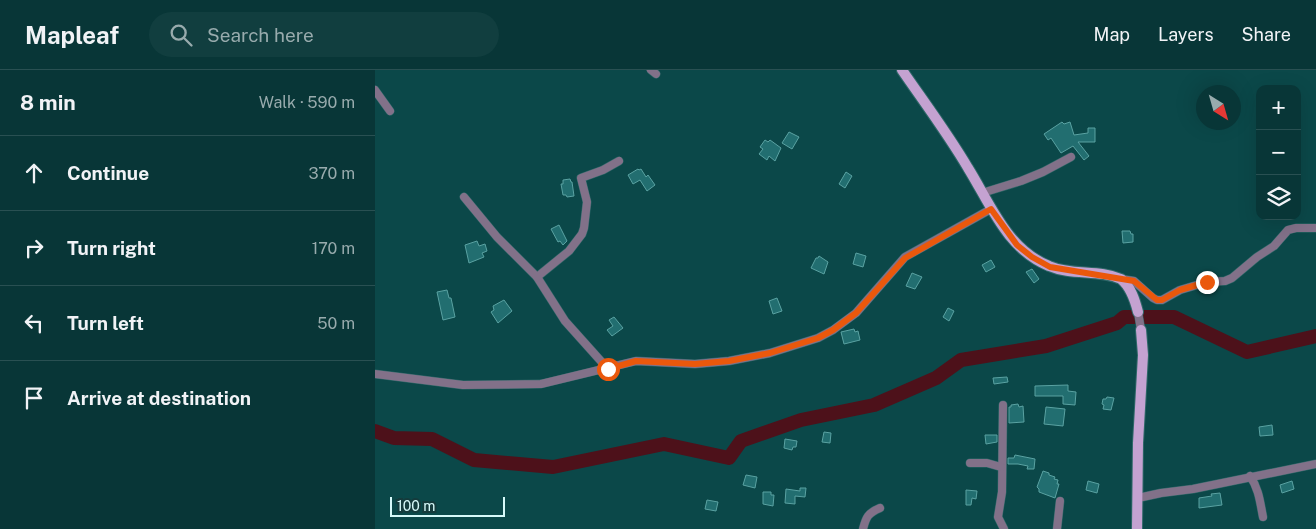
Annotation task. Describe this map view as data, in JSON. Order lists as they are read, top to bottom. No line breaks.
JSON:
{"scale_bar":"100 m","north":"bottom right","page":{"header":"Mapleaf","search":"Search here","nav":["Map","Layers","Share"],"heading":["8 min","Walk · 590 m"],"map_buttons":["+","−"],"list":[["Continue","370 m"],["Turn right","170 m"],["Turn left","50 m"],"Arrive at destination"],"scale":"100 m"}}
